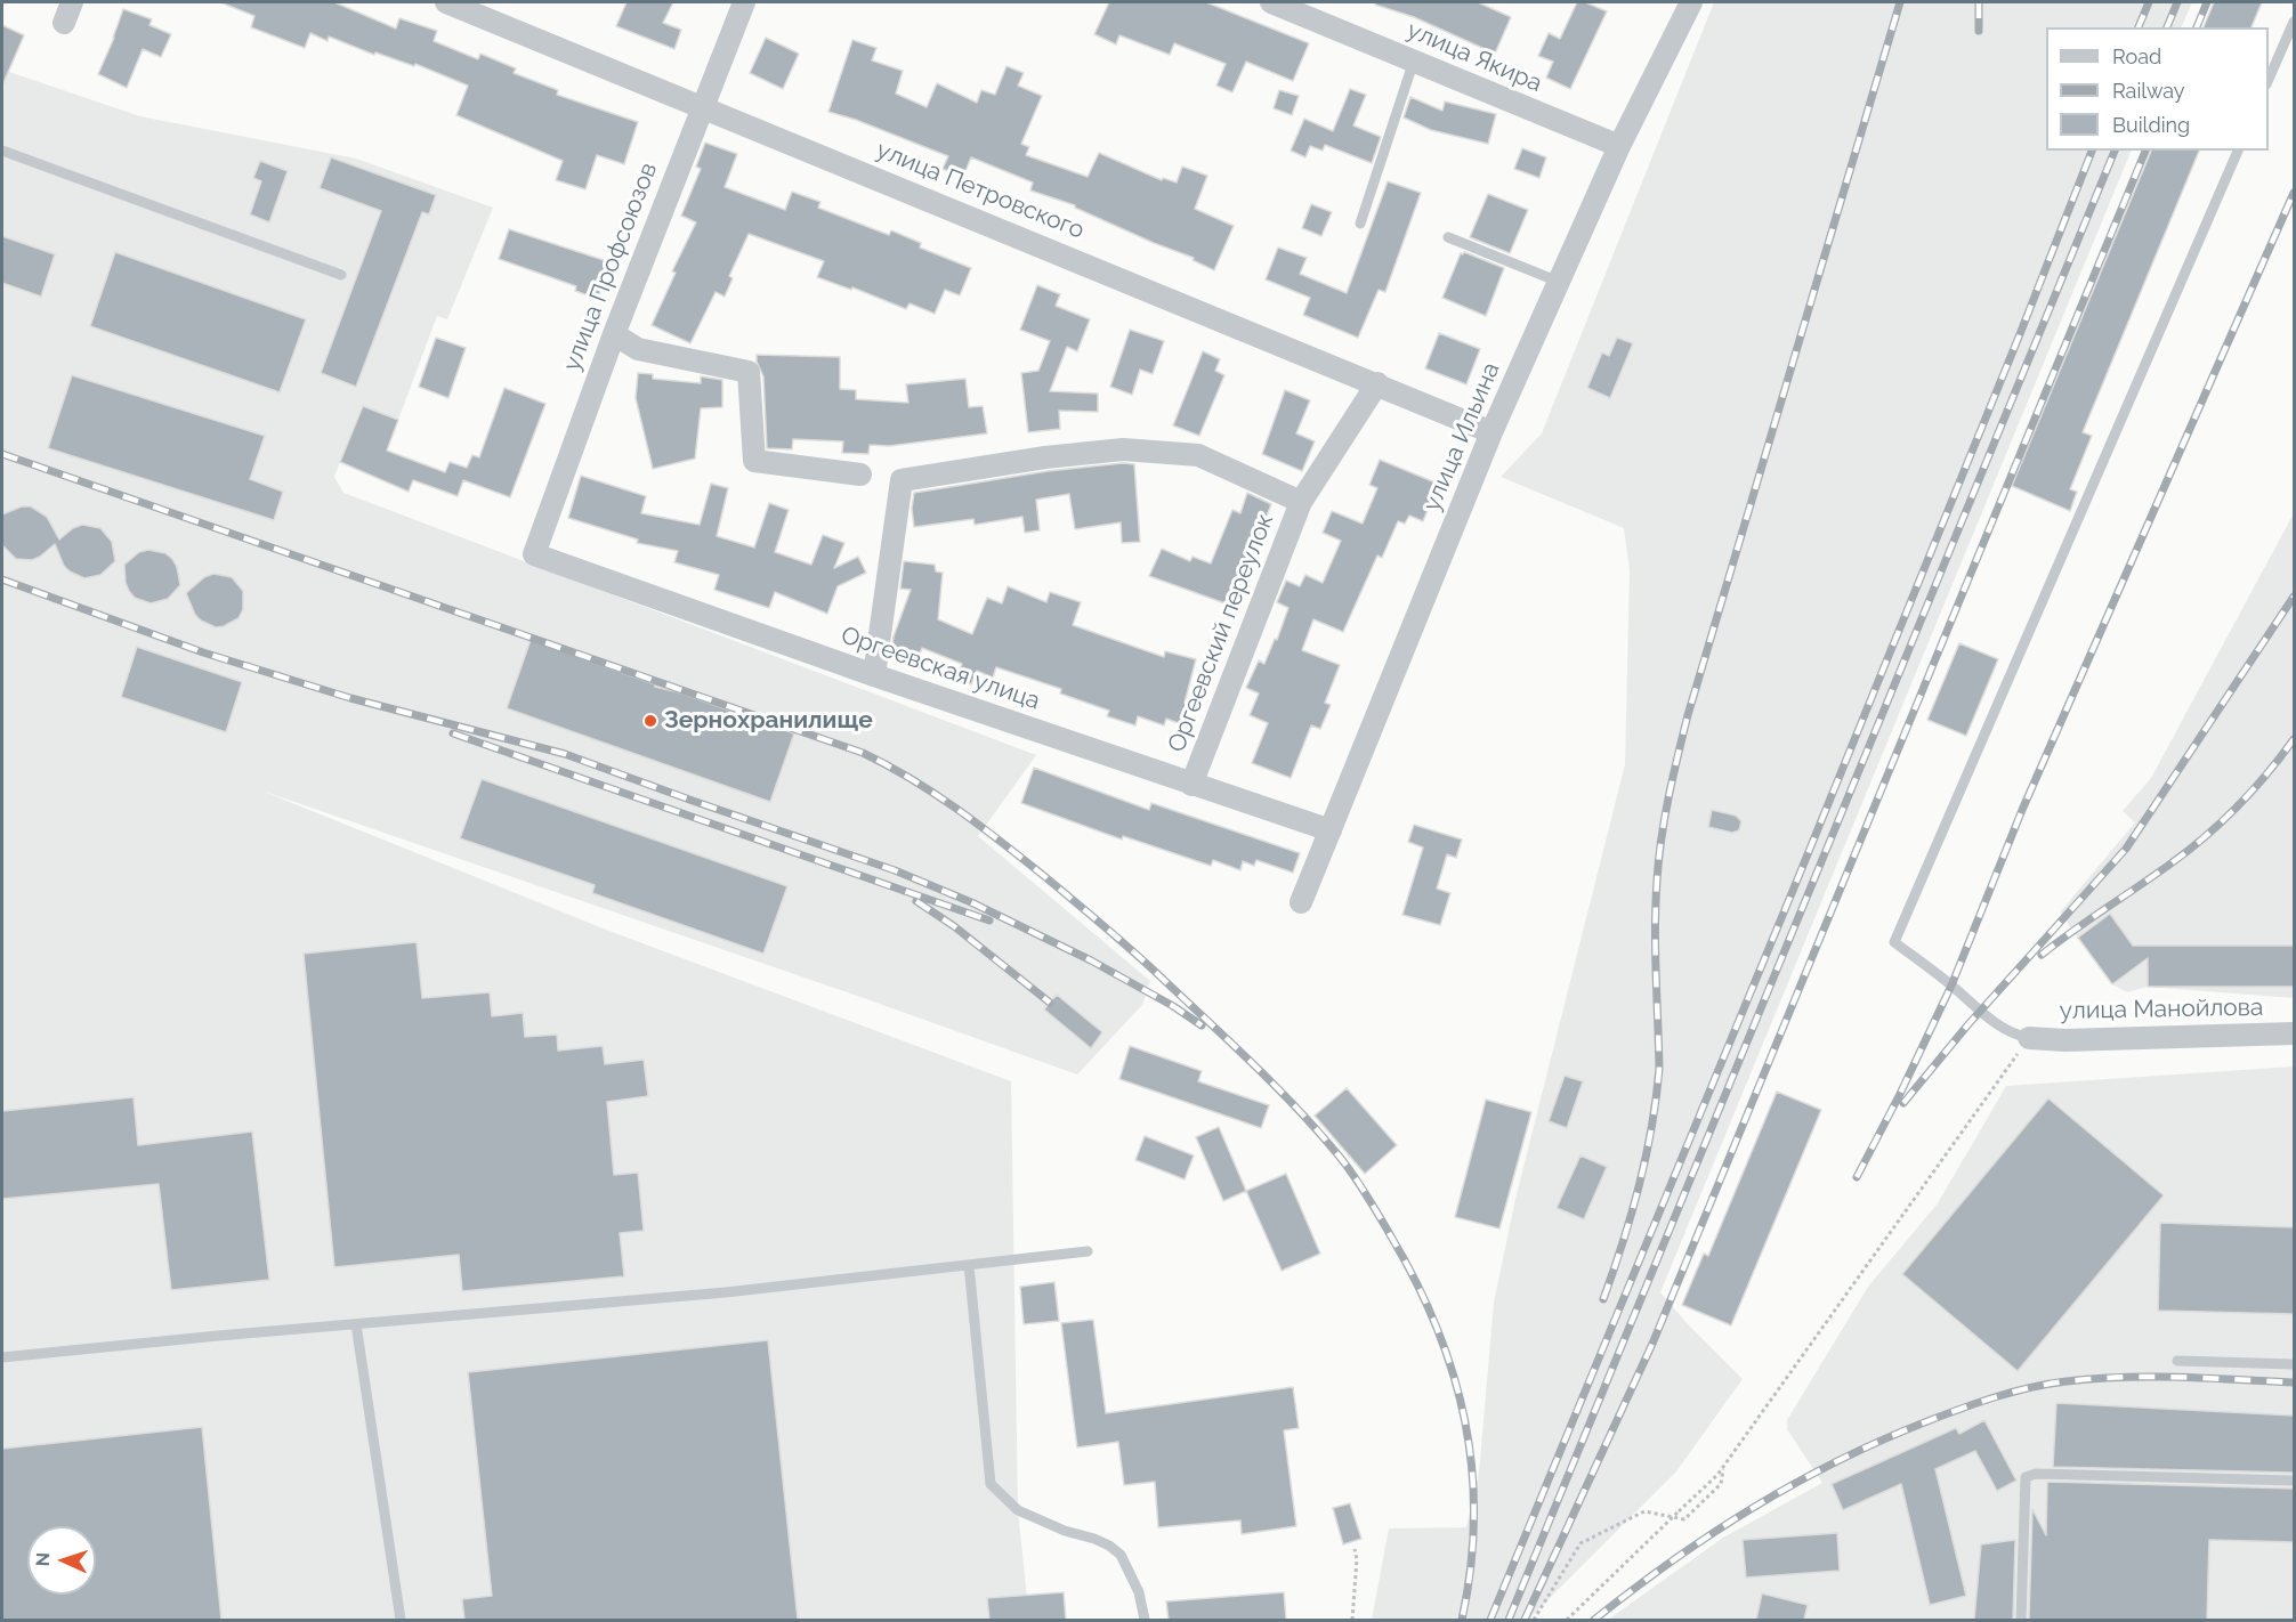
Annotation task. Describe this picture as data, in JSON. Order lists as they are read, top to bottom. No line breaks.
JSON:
{"streets":{"street":["улица Якира","улица Петровского","улица Профсоюзов","улица Ильина","Оргеевский переулок","Оргеевская улица","улица Манойлова"]},"crossings":[["улица Якира","улица Ильина"],["улица Петровского","улица Профсоюзов"],["улица Петровского","улица Ильина"],["улица Петровского","Оргеевский переулок"],["улица Профсоюзов","Оргеевская улица"],["улица Ильина","Оргеевская улица"],["Оргеевский переулок","Оргеевская улица"]],"places":["Зернохранилище"],"legend":["Road","Railway","Building"],"north":"left"}
